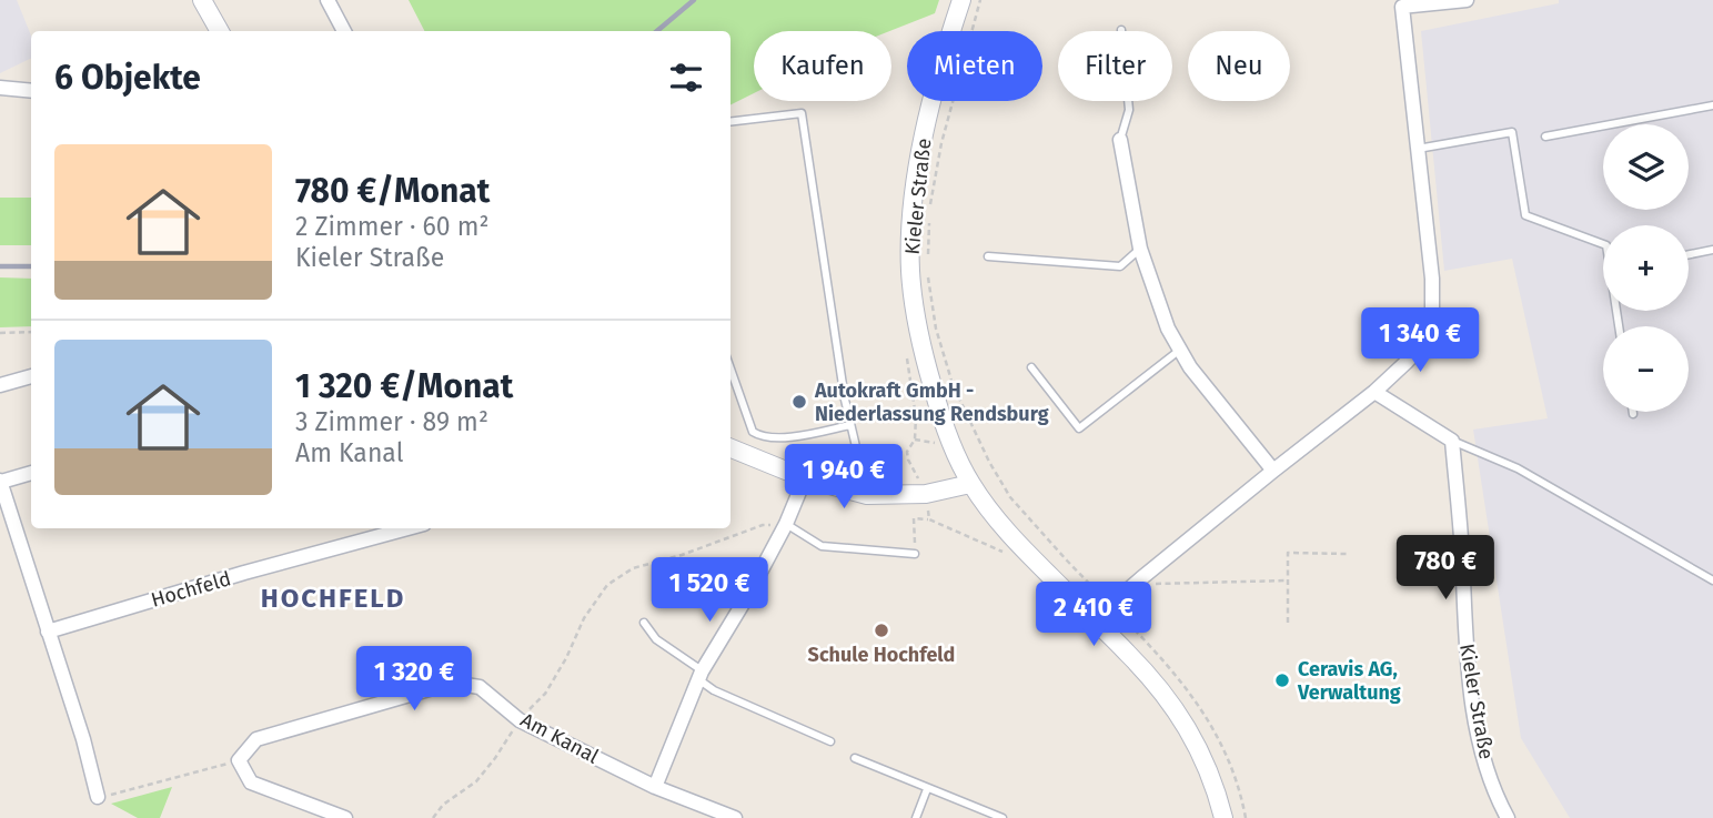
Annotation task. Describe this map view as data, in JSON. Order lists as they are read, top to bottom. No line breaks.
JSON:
{"streets":{"main road":["Kieler Straße"],"street":["Hochfeld","Am Kanal"]},"districts":["HOCHFELD"],"places":["Autokraft GmbH - Niederlassung Rendsburg","Schule Hochfeld","Ceravis AG, Verwaltung"],"page":{"chip":["Kaufen","Mieten","Filter","Neu"],"heading":"6 Objekte","map_buttons":["+","−"],"list":[{"name":"780 €/Monat","note":"2 Zimmer · 60 m² · Kieler Straße"},{"name":"1 320 €/Monat","note":"3 Zimmer · 89 m² · Am Kanal"}],"price":["1 340 €","1 940 €","780 €","1 520 €","2 410 €","1 320 €"]}}
